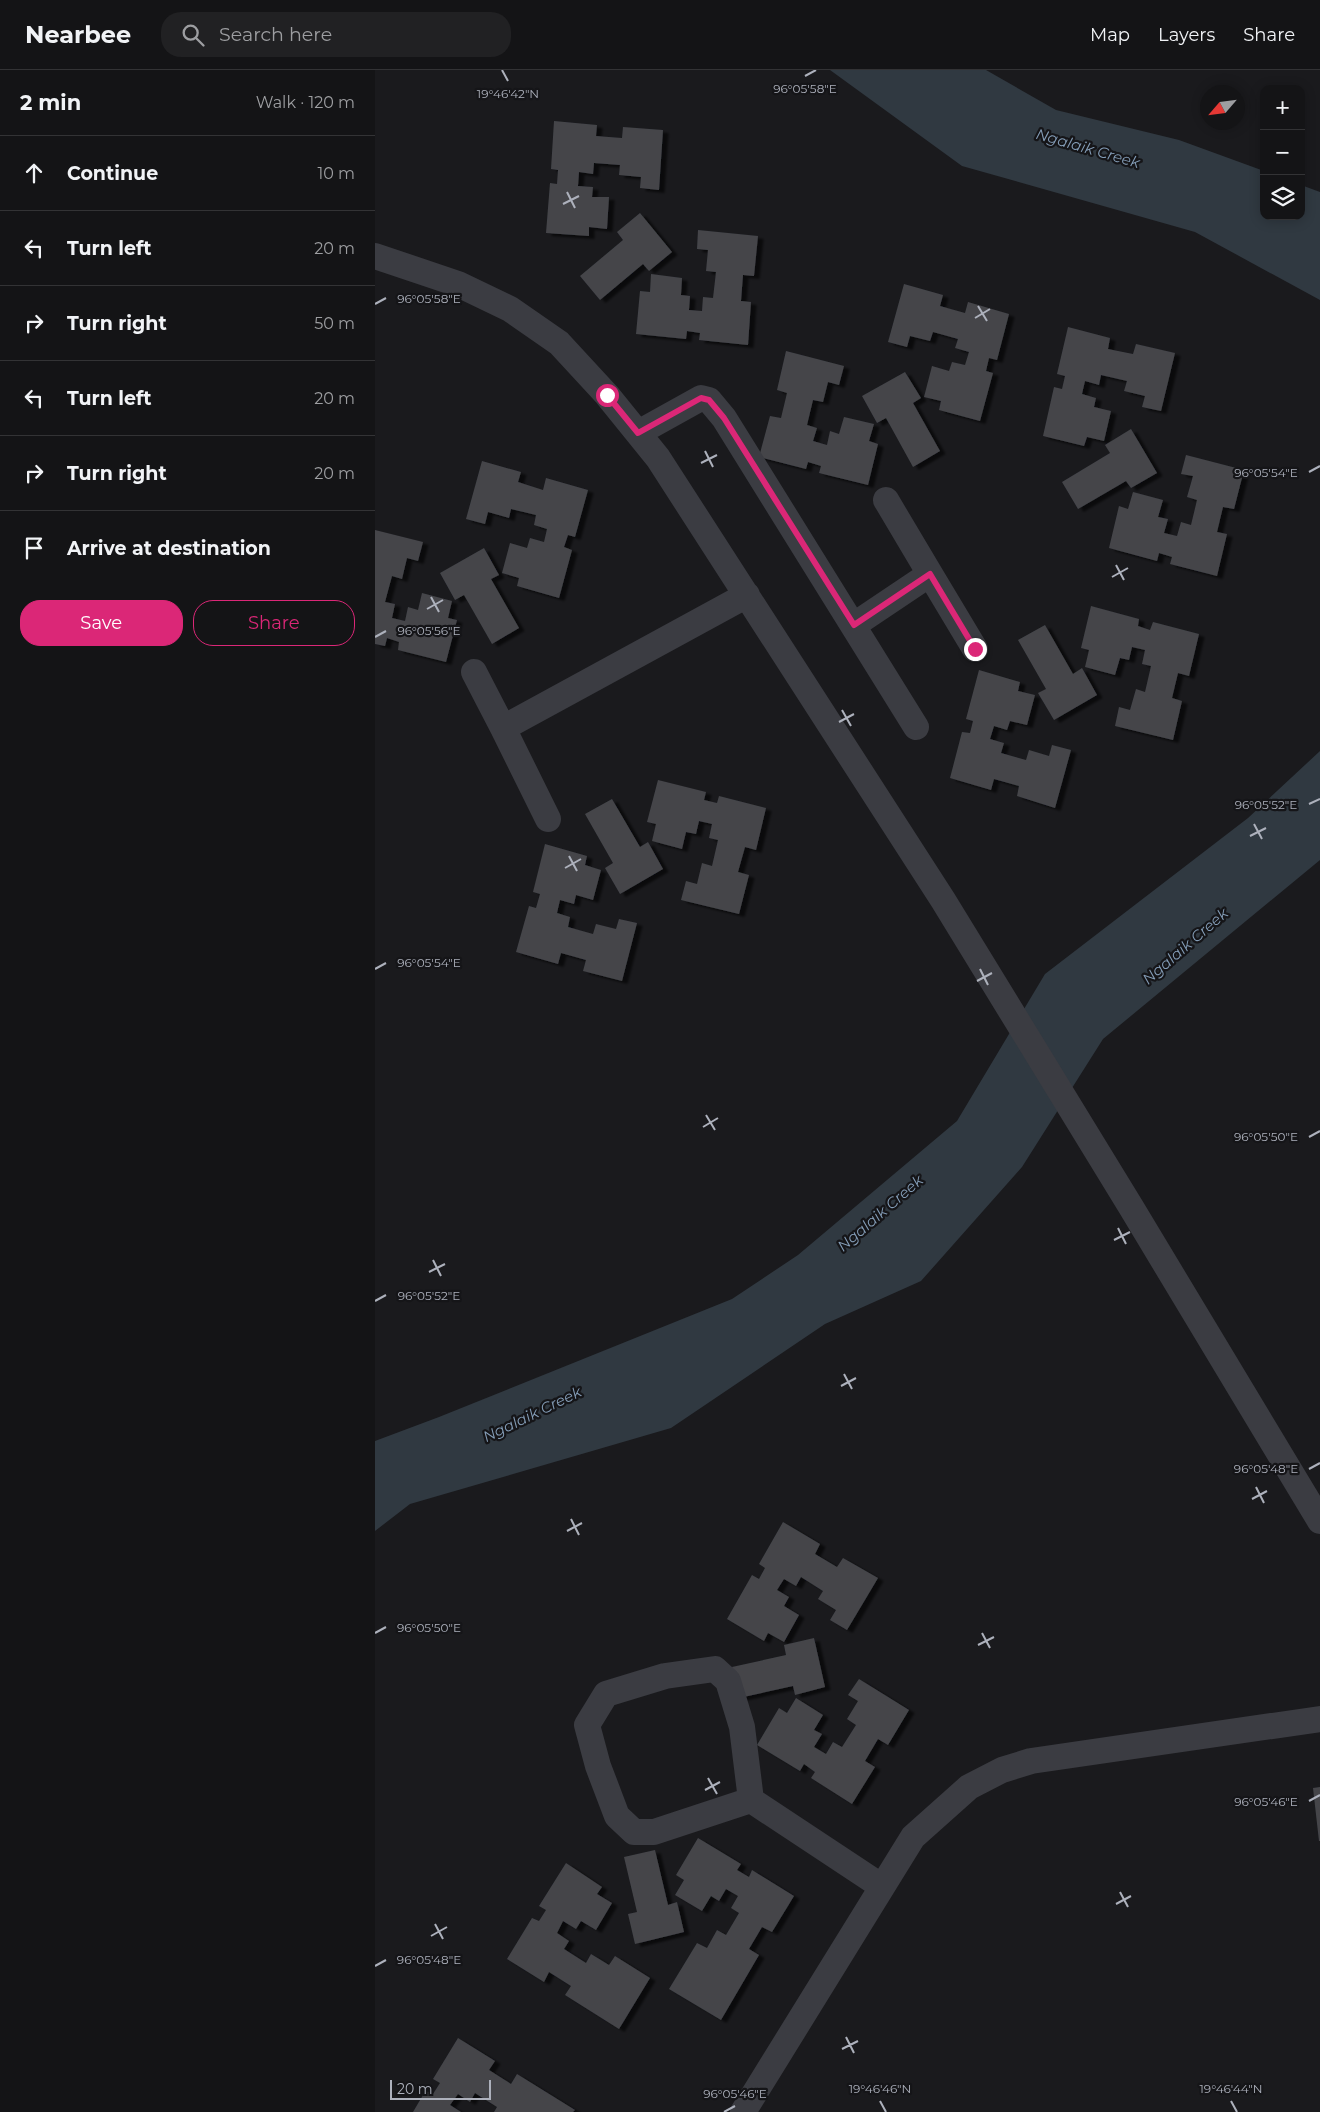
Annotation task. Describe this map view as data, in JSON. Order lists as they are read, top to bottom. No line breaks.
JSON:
{"water":["Ngalaik Creek"],"scale_bar":"20 m","north":"bottom left","page":{"header":"Nearbee","search":"Search here","nav":["Map","Layers","Share"],"heading":["2 min","Walk · 120 m"],"map_buttons":["+","−"],"list":[["Continue","10 m"],["Turn left","20 m"],["Turn right","50 m"],["Turn left","20 m"],["Turn right","20 m"],"Arrive at destination"],"buttons":["Save","Share"],"scale":"20 m"},"coordinates":["96°05'58\"E","19°46'42\"N","96°05'54\"E","96°05'56\"E","96°05'52\"E","96°05'50\"E","96°05'48\"E","96°05'46\"E","19°46'46\"N","19°46'44\"N"]}
